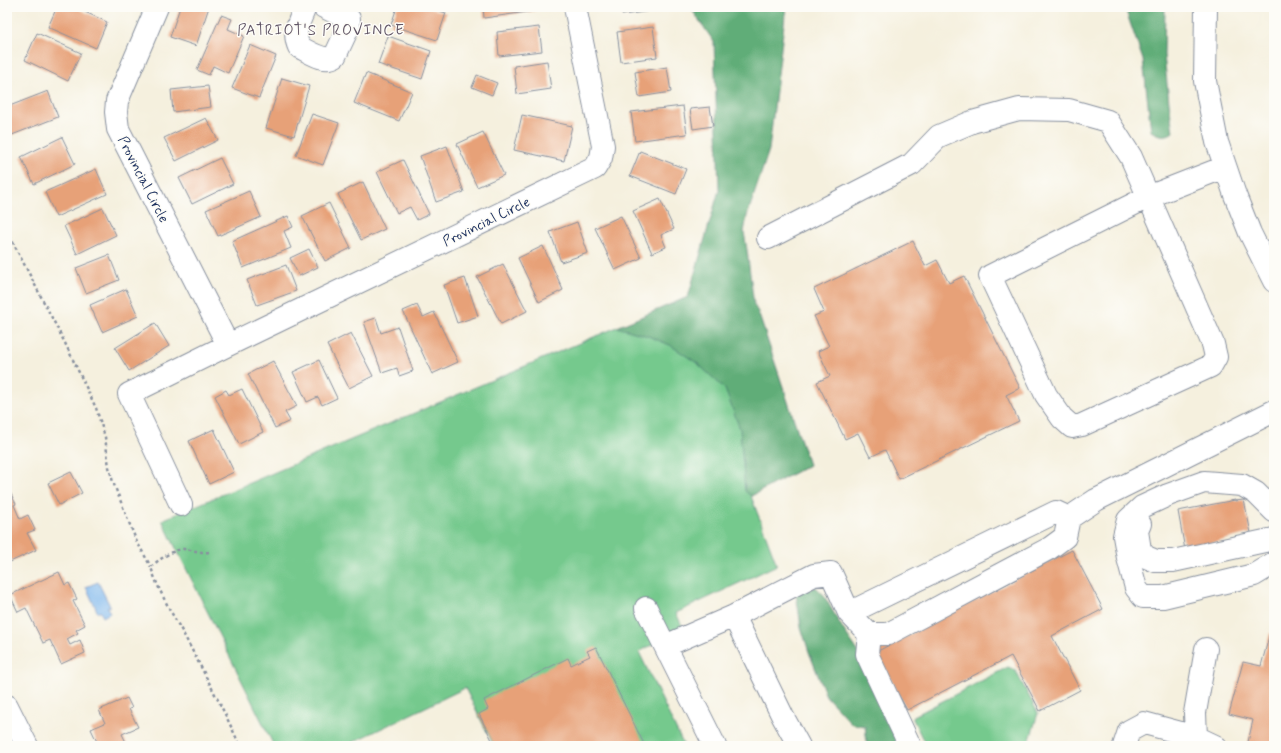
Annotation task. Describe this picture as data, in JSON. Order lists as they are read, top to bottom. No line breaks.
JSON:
{"streets":{"street":["Provincial Circle"]},"districts":["PATRIOT'S PROVINCE"]}
